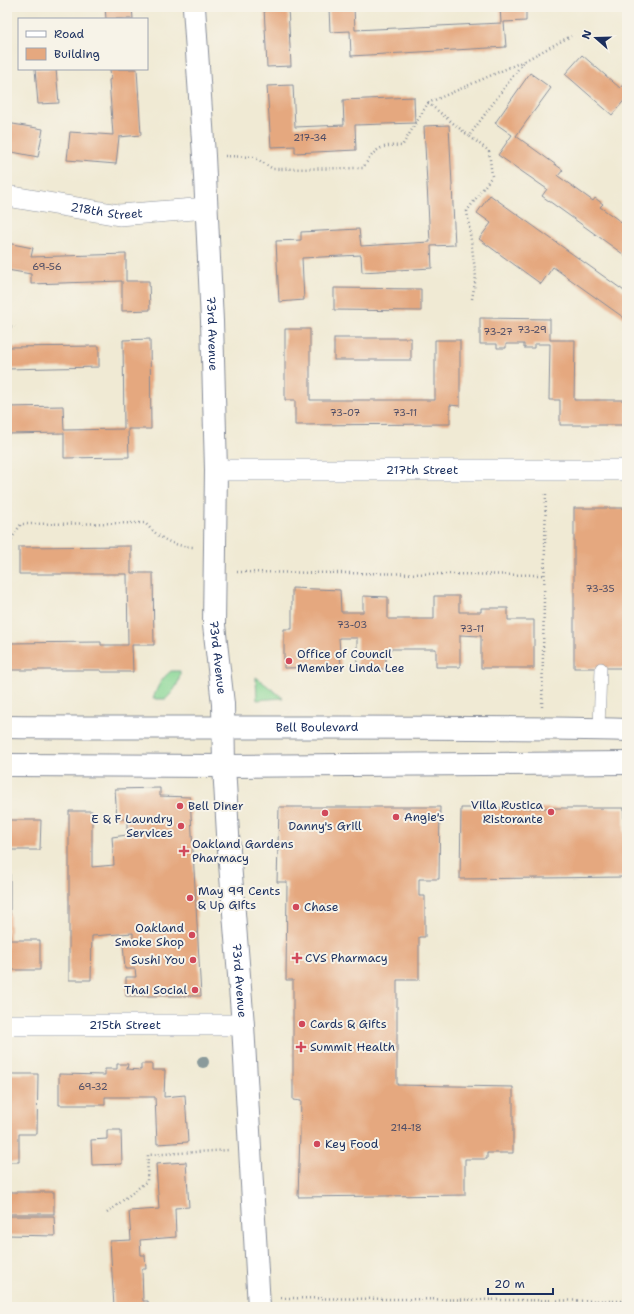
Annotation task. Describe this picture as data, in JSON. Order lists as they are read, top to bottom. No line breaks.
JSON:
{"streets":{"street":["218th Street","73rd Avenue","217th Street","Bell Boulevard","215th Street"]},"crossings":[["218th Street","73rd Avenue"],["73rd Avenue","217th Street"],["73rd Avenue","Bell Boulevard"],["73rd Avenue","215th Street"]],"places":{"other":["Office of Council Member Linda Lee","Bell Diner","Villa Rustica Ristorante","Danny's Grill","Angie's","E & F Laundry Services","May 99 Cents & Up Gifts","Chase","Oakland Smoke Shop","Sushi You","Thai Social","Cards & Gifts","Key Food"],"health":["Oakland Gardens Pharmacy","CVS Pharmacy","Summit Health"]},"house_numbers":["217-34","69-56","73-29","73-27","73-07","73-11","73-35","73-03","73-11","69-32","214-18"],"legend":["Road","Building"],"scale_bar":"20 m","north":"left"}
